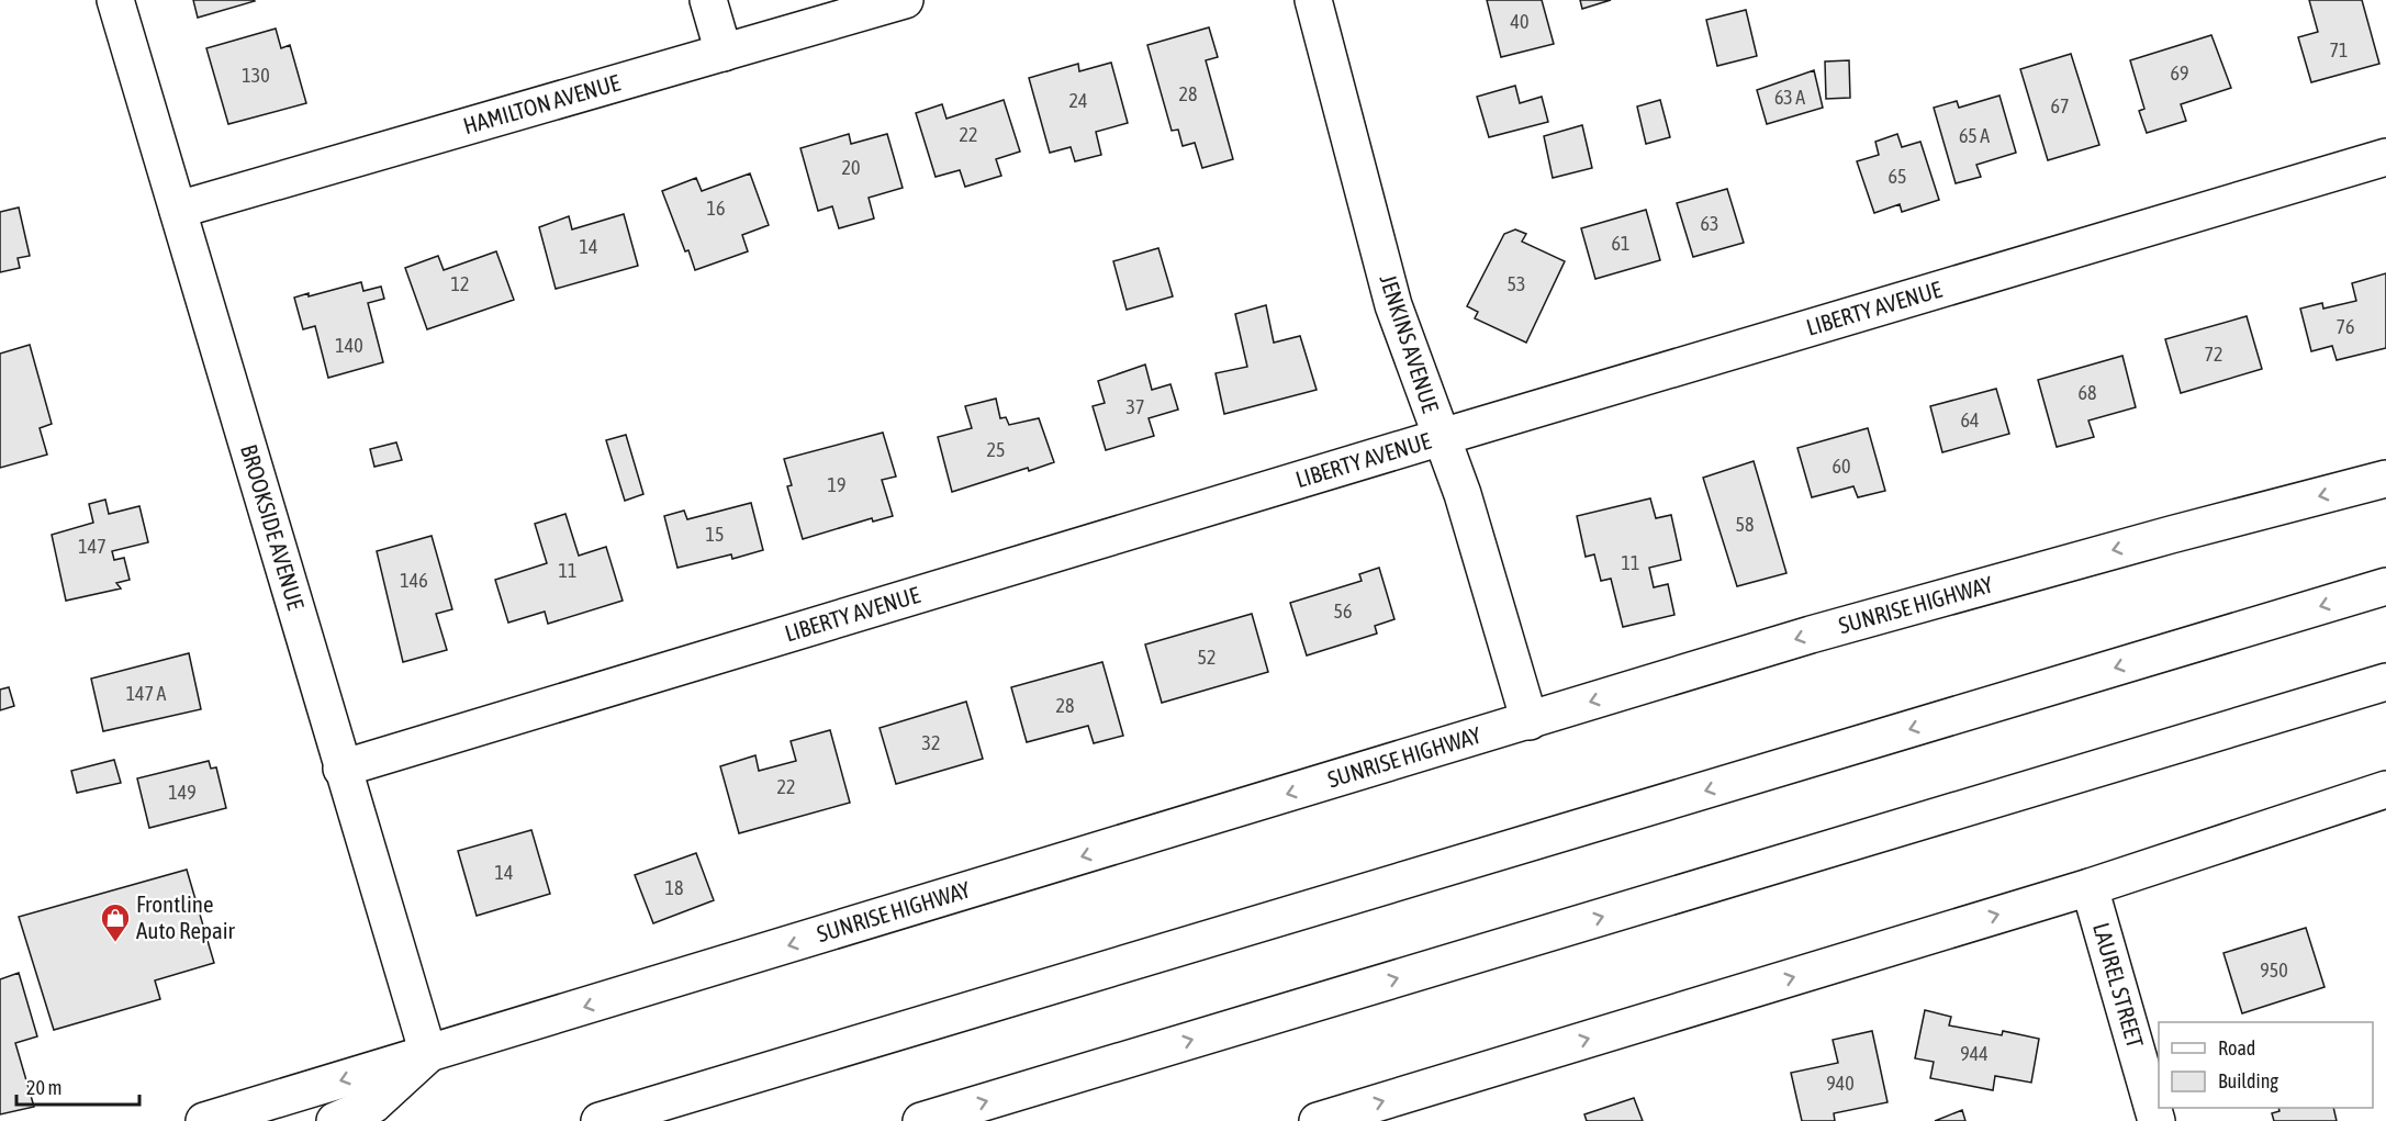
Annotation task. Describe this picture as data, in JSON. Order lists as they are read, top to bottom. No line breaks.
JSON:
{"streets":{"main road":["HAMILTON AVENUE","LIBERTY AVENUE","JENKINS AVENUE","BROOKSIDE AVENUE","SUNRISE HIGHWAY","LAUREL STREET"]},"crossings":[["HAMILTON AVENUE","BROOKSIDE AVENUE"],["LIBERTY AVENUE","JENKINS AVENUE"],["LIBERTY AVENUE","BROOKSIDE AVENUE"],["JENKINS AVENUE","SUNRISE HIGHWAY"],["BROOKSIDE AVENUE","SUNRISE HIGHWAY"]],"places":{"shop":["Frontline Auto Repair"]},"house_numbers":["40","71","69","130","28","63 A","24","67","22","65 A","20","65","16","63","61","14","12","53","76","140","72","68","37","64","25","60","19","58","15","147","11","11","146","56","52","147 A","28","32","22","149","14","18","950","944","940"],"legend":["Road","Building"],"scale_bar":"20 m"}
